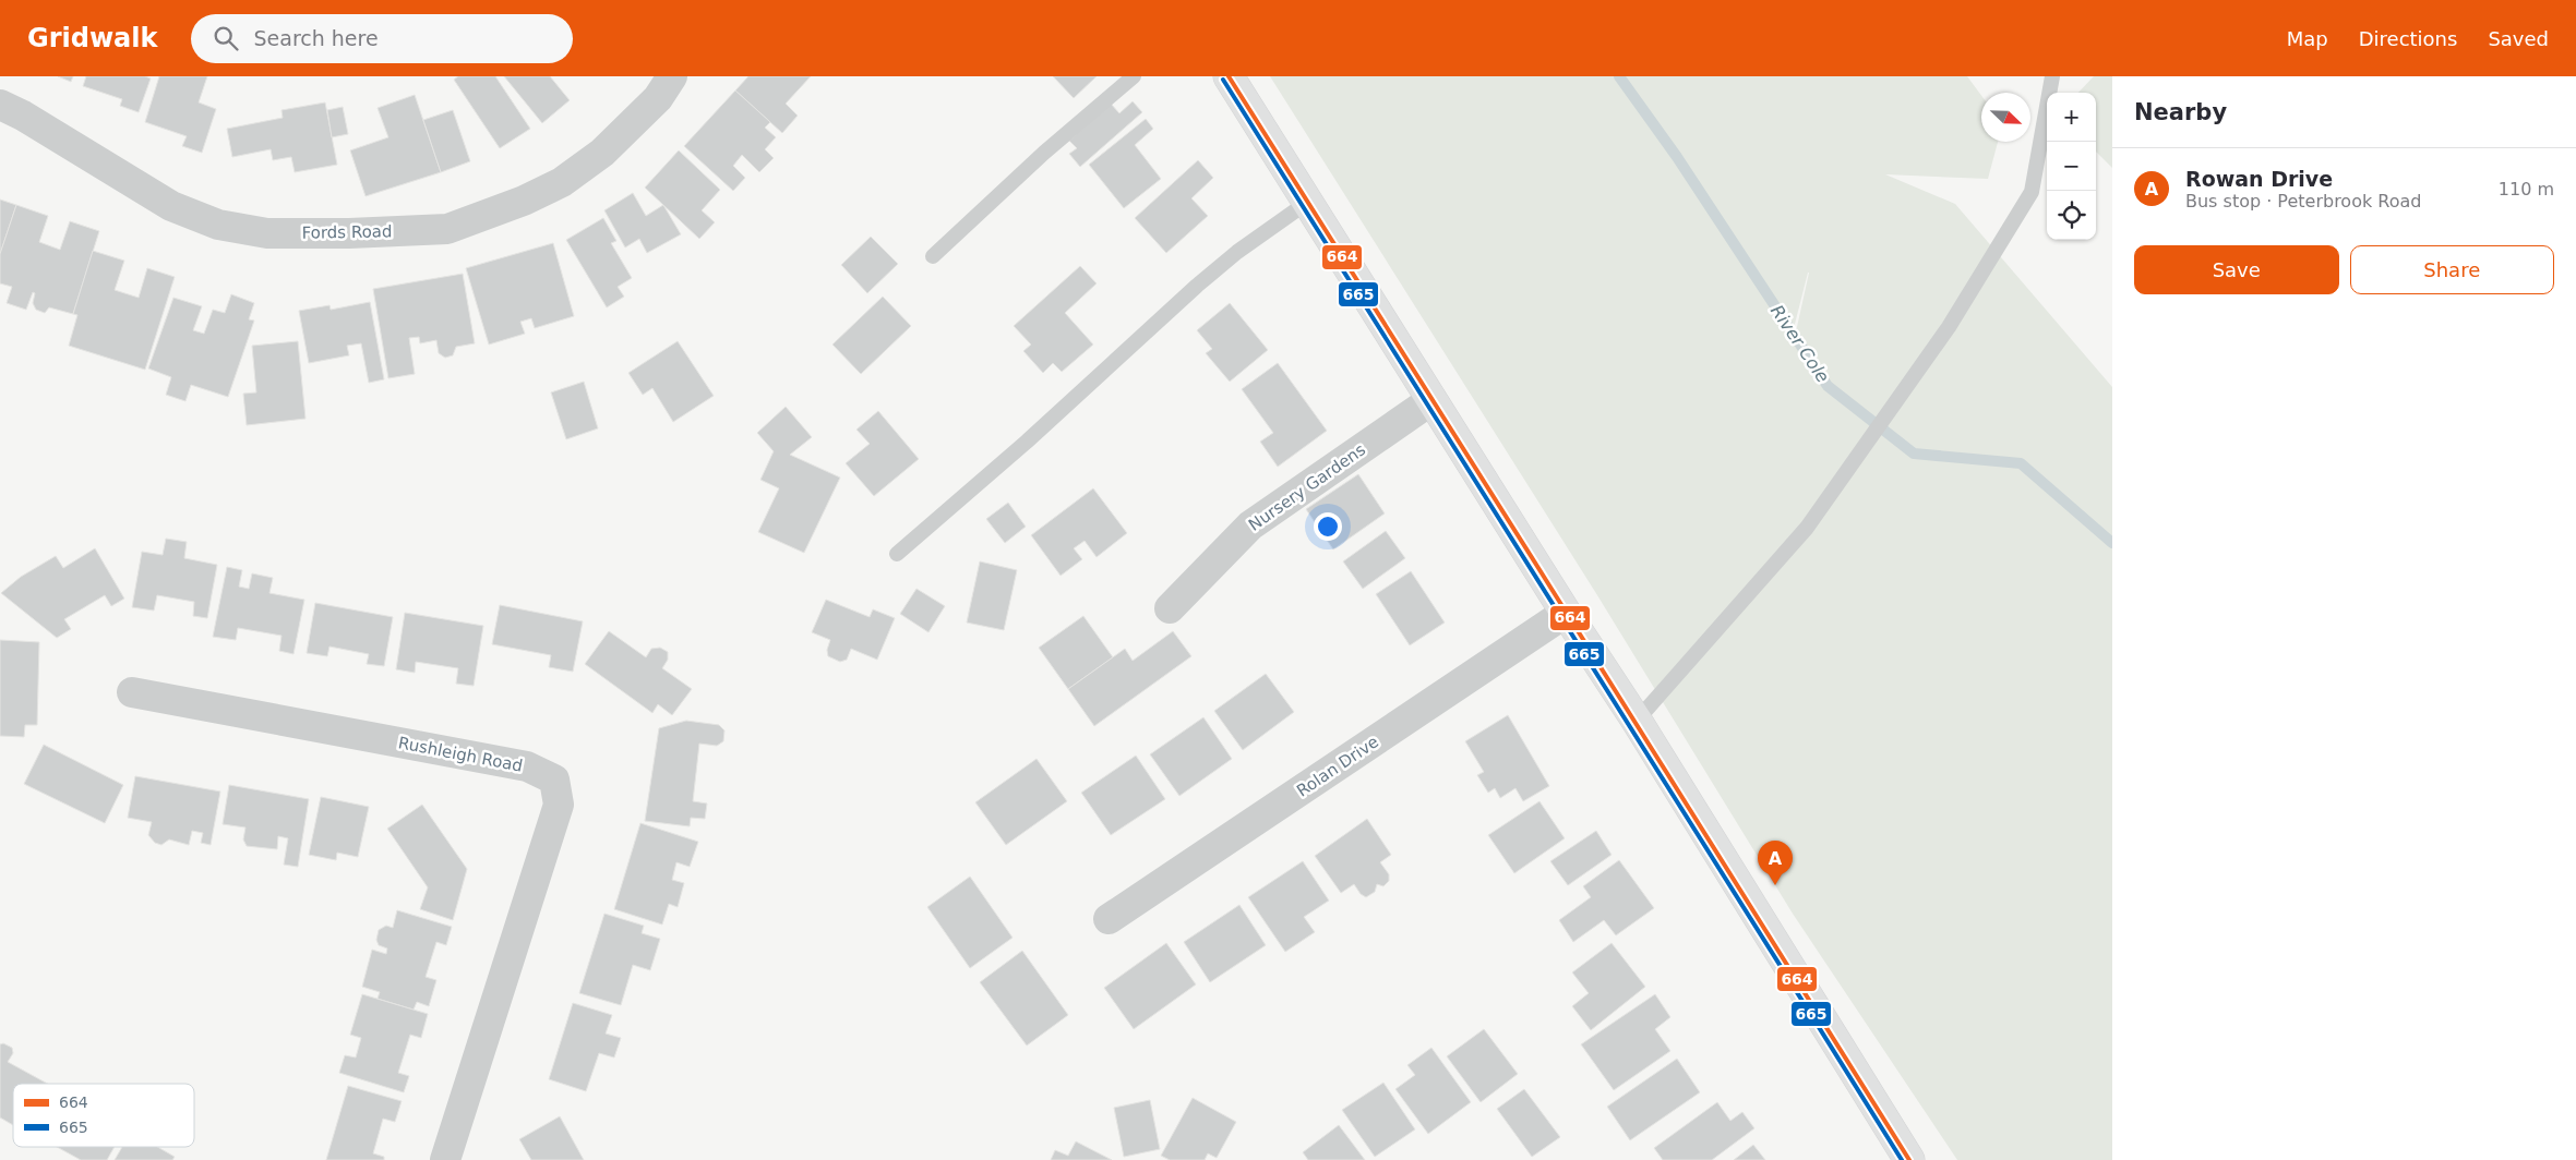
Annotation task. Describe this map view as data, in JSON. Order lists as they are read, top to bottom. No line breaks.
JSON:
{"streets":{"street":["Fords Road","Nursery Gardens","Rushleigh Road","Rolan Drive"]},"water":["River Cole"],"lines":["transit line 664","transit line 665"],"legend":["664","665"],"north":"bottom right","page":{"header":"Gridwalk","search":"Search here","nav":["Map","Directions","Saved"],"heading":"Nearby","map_buttons":["+","−"],"list":[{"mark":"A","name":"Rowan Drive","note":"Bus stop · Peterbrook Road","value":"110 m"}],"buttons":["Save","Share"],"pins":"A"}}
